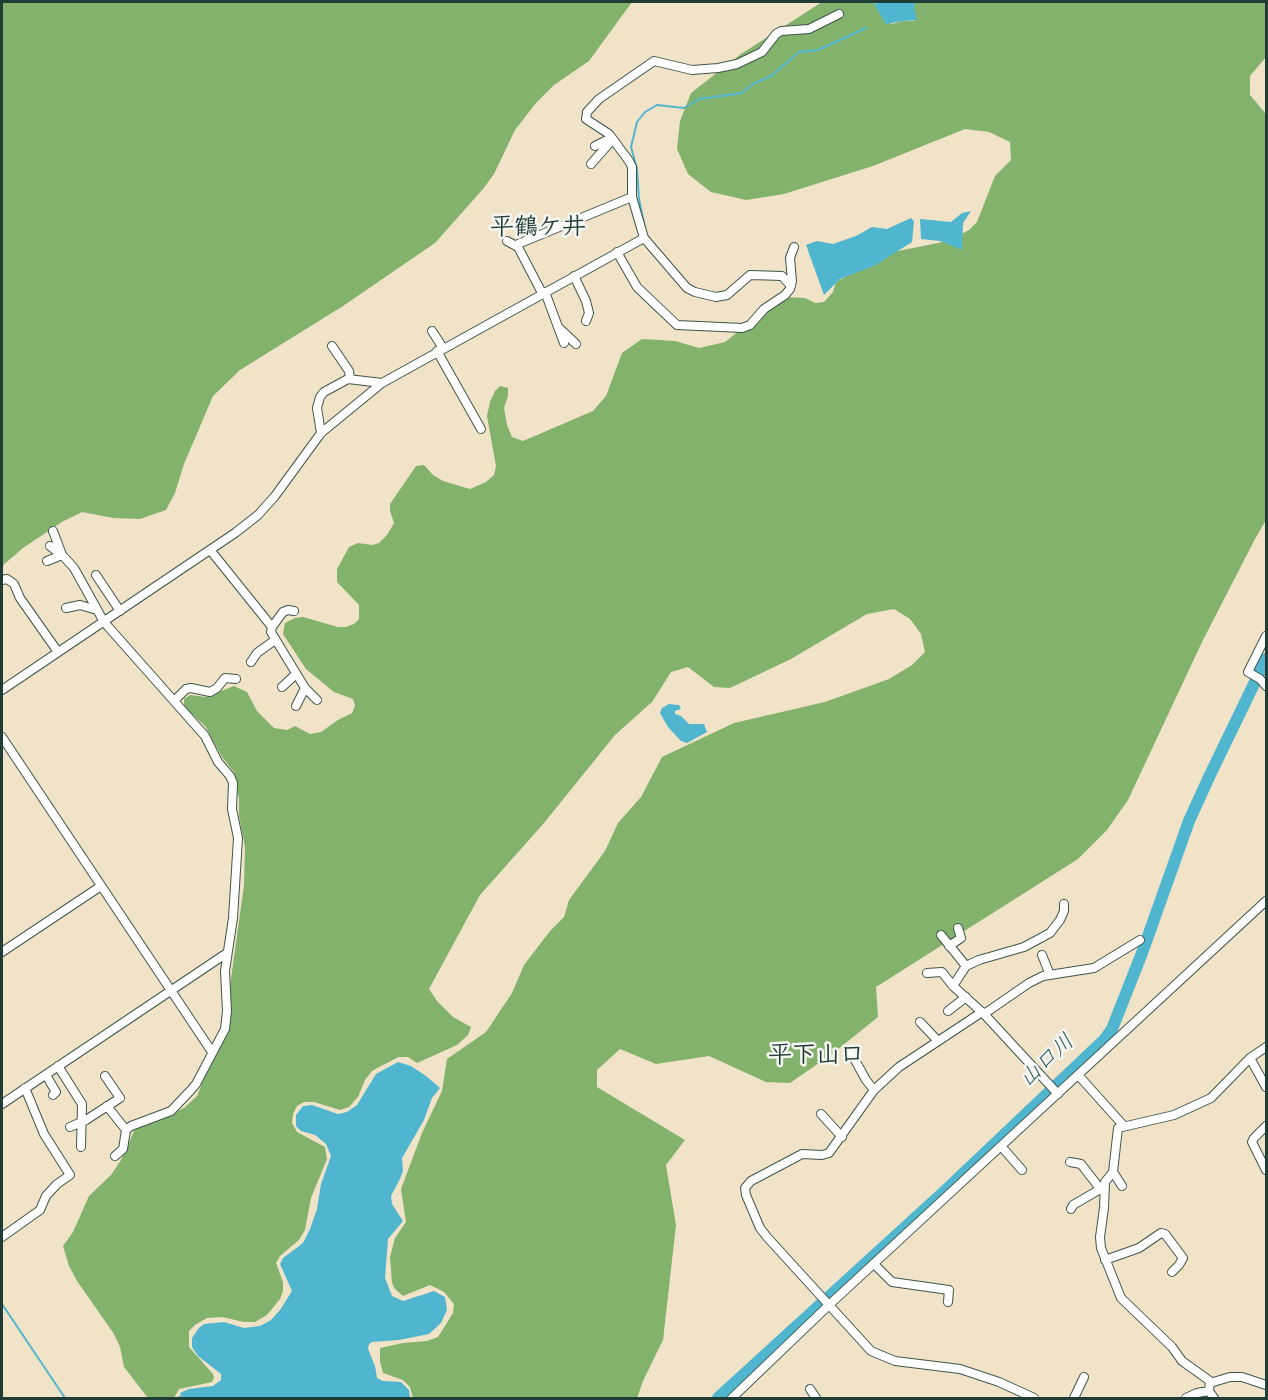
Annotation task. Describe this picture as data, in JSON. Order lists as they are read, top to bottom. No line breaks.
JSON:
{"districts":["平鶴ケ井","平下山口"],"water":["山口川"]}
